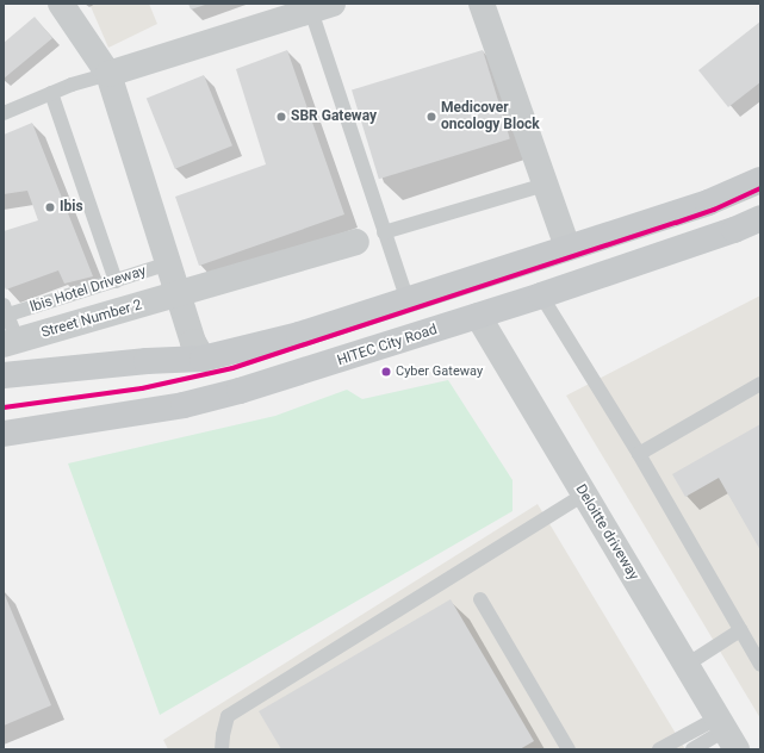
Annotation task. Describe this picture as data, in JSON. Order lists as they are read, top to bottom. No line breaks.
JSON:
{"streets":{"main road":["HITEC City Road"],"street":["Street Number 2","Deloitte driveway"],"lane":["lbis Hotel Driveway"]},"crossings":[["lbis Hotel Driveway","Street Number 2"],["HITEC City Road","Deloitte driveway"]],"places":["SBR Gateway","Medicover oncology Block","Ibis","Cyber Gateway"]}
